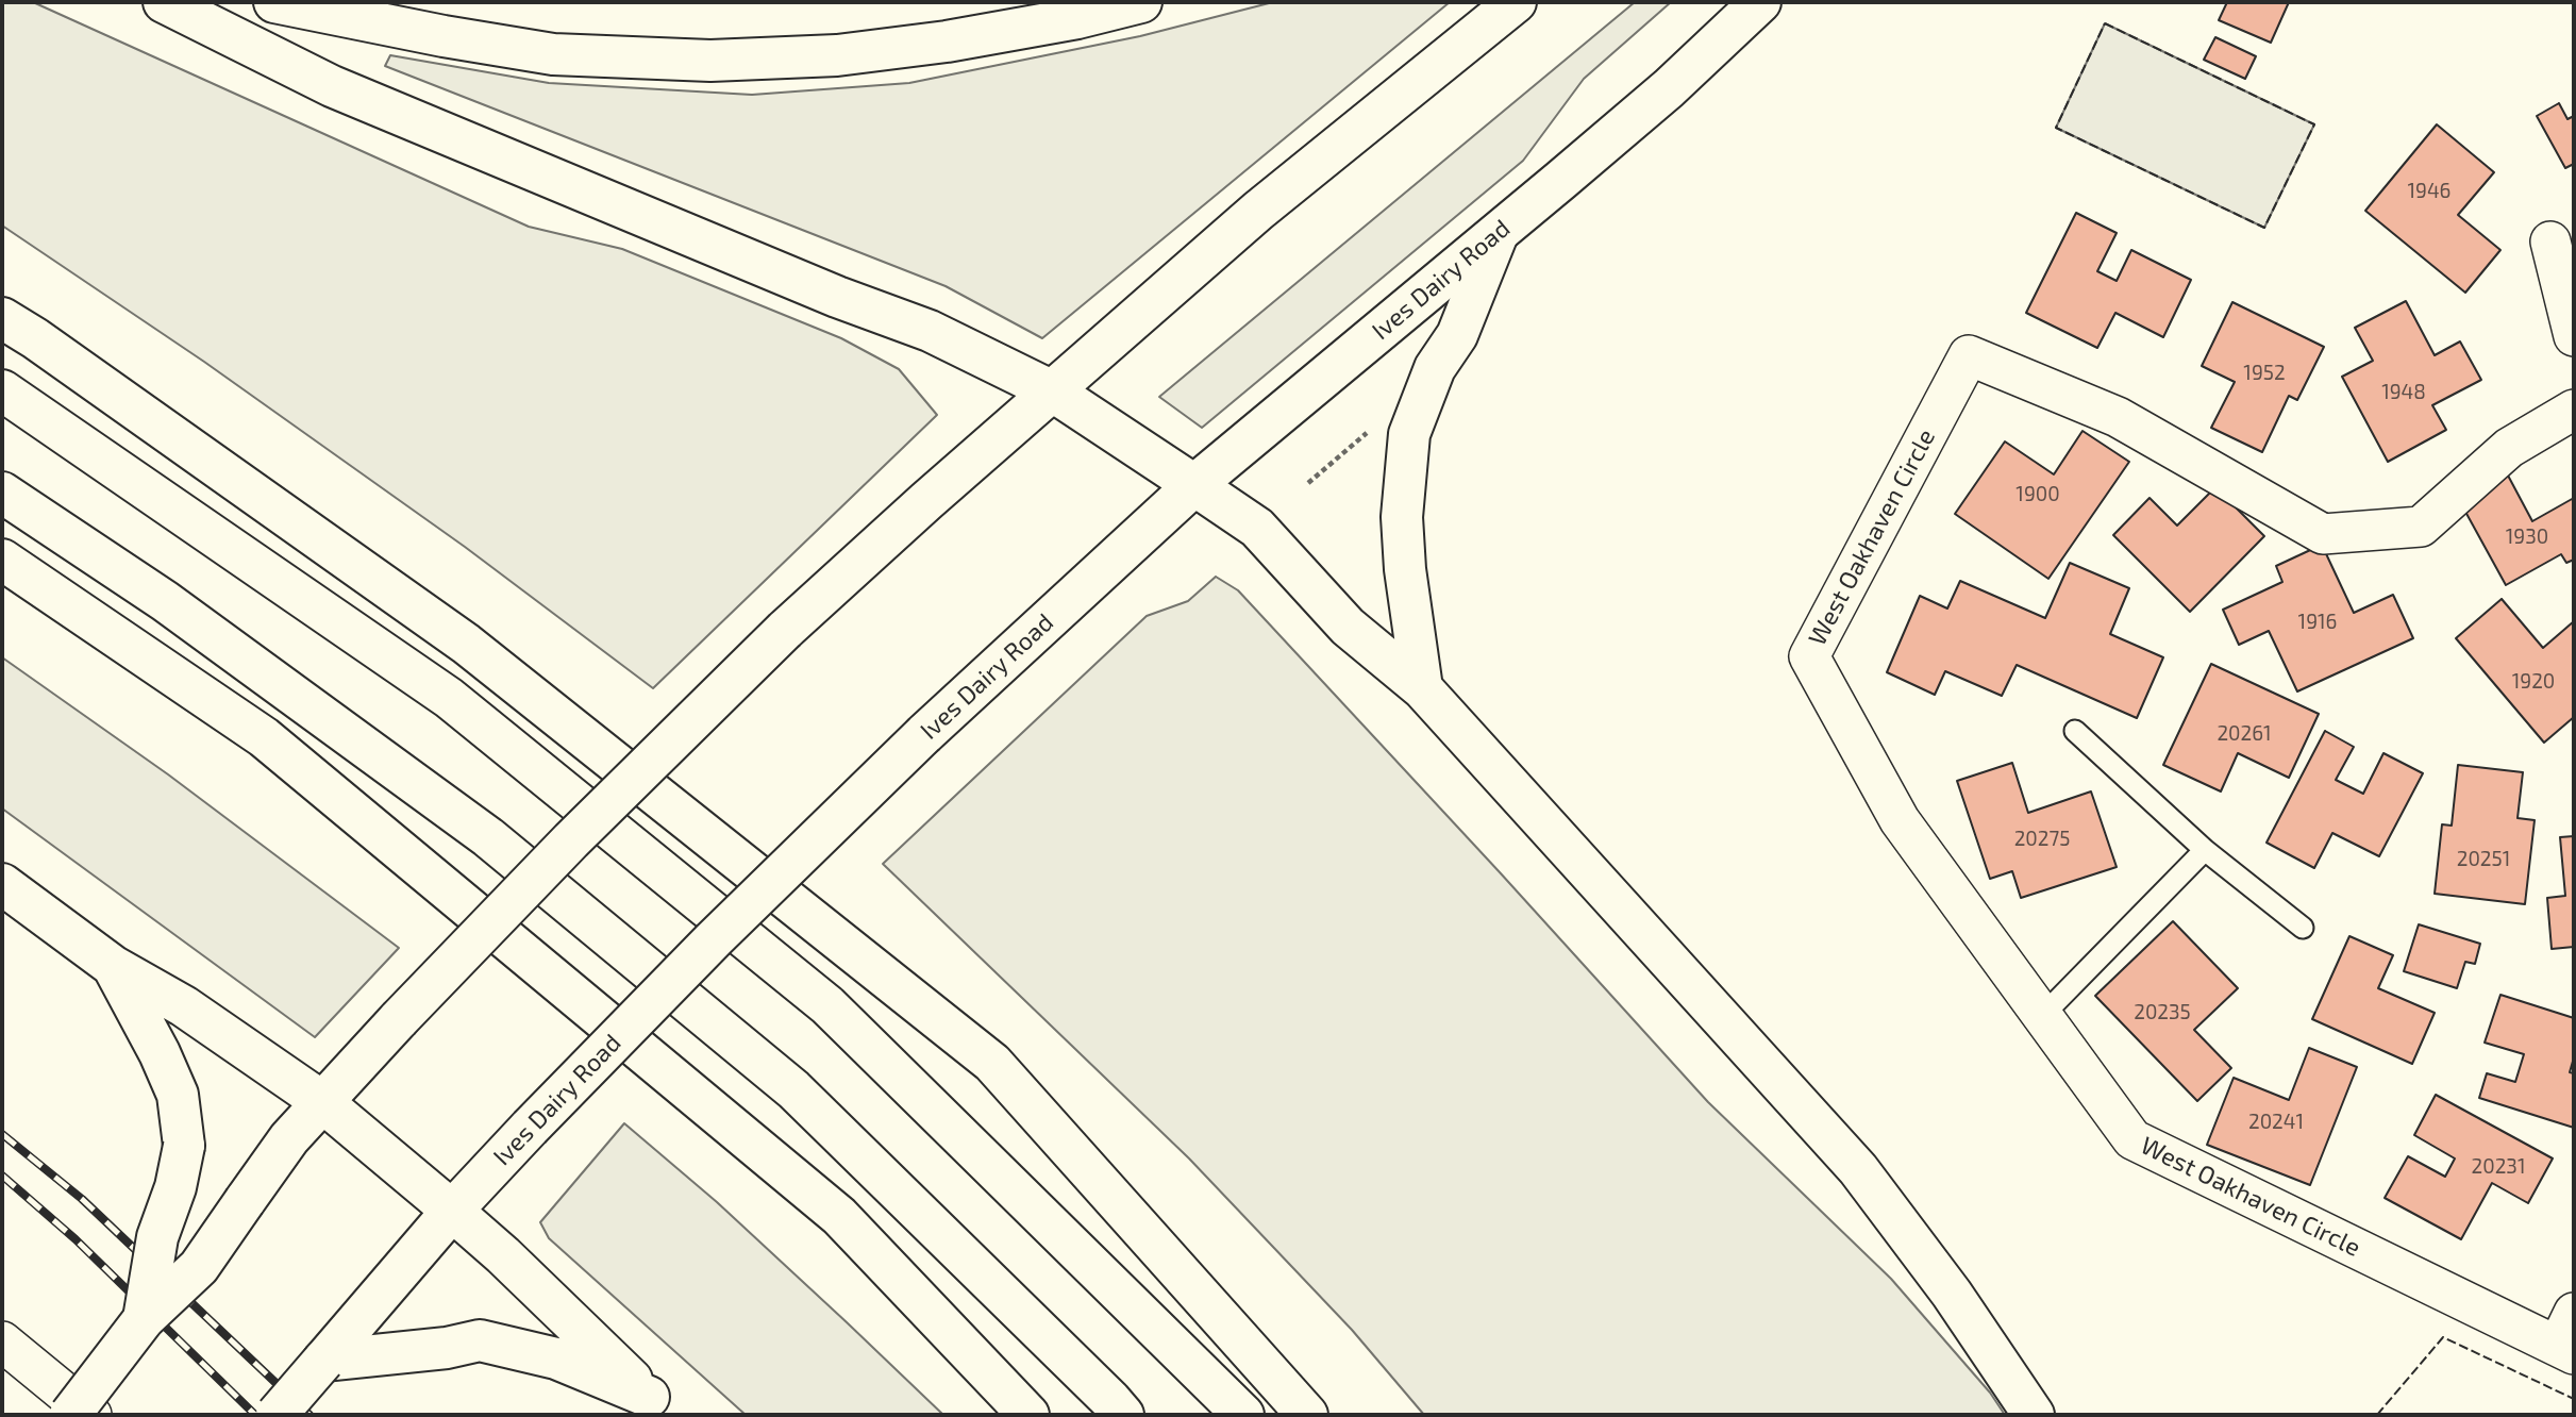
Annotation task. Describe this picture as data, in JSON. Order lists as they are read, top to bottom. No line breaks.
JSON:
{"streets":{"main road":["Ives Dairy Road"],"street":["West Oakhaven Circle"]},"house_numbers":["1946","1952","1948","1900","1930","1916","1920","20261","20275","20251","20235","20241","20231"]}
